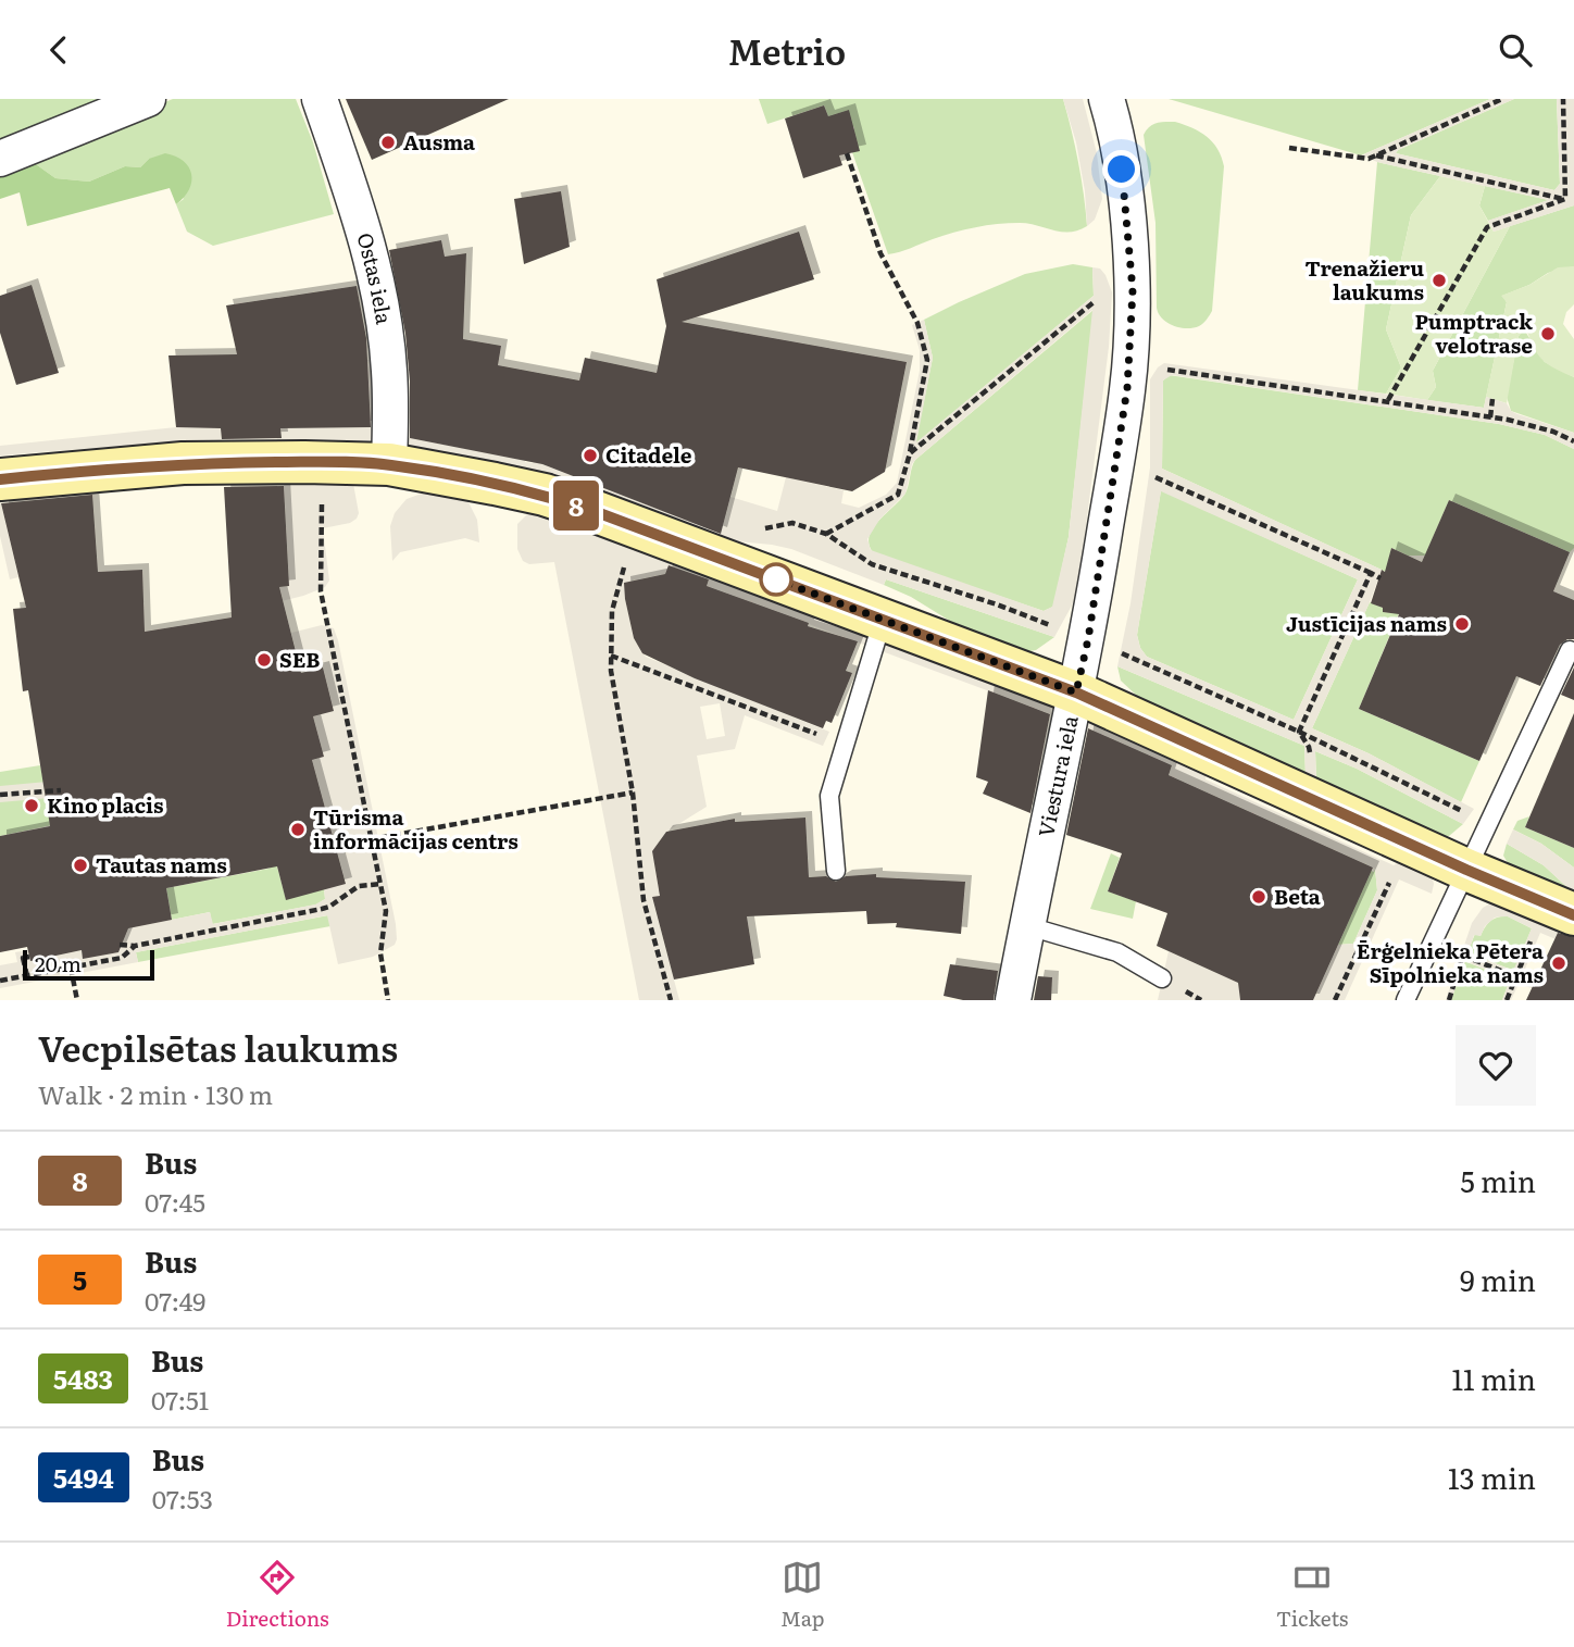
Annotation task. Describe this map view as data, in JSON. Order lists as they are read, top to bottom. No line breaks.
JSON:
{"streets":{"street":["Ostas iela","Viestura iela"]},"places":["Ausma","Trenažieru laukums","Pumptrack velotrase","Citadele","Justīcijas nams","SEB","Kino placis","Tūrisma informācijas centrs","Tautas nams","Beta","Ērģelnieka Pētera Sīpolnieka nams"],"lines":["bus line 8"],"scale_bar":"20 m","page":{"header":"Metrio","on_map":"8","scale":"20 m","heading":["Vecpilsētas laukums","Walk · 2 min · 130 m"],"list":[{"mark":"8","name":"Bus","note":"07:45","value":"5 min"},{"mark":"5","name":"Bus","note":"07:49","value":"9 min"},{"mark":"5483","name":"Bus","note":"07:51","value":"11 min"},{"mark":"5494","name":"Bus","note":"07:53","value":"13 min"}],"tabs":["Directions","Map","Tickets"]}}
